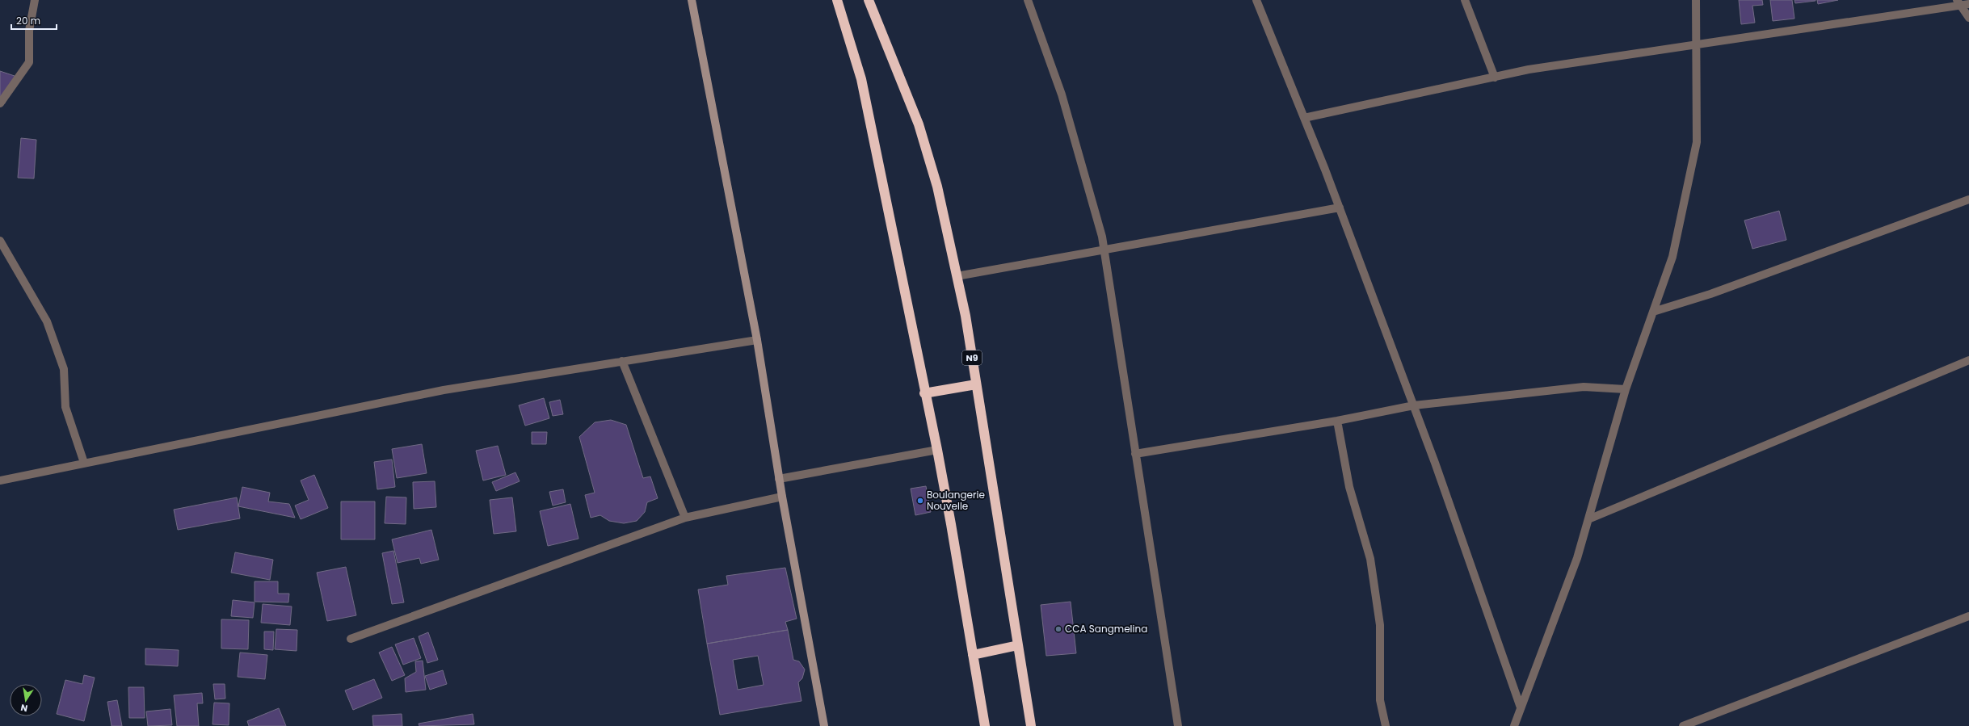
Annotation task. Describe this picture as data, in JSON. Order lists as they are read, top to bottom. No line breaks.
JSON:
{"streets":{"highway":["N9"]},"places":["Boulangerie Nouvelle","CCA Sangmelina"],"scale_bar":"20 m","north":"bottom"}
